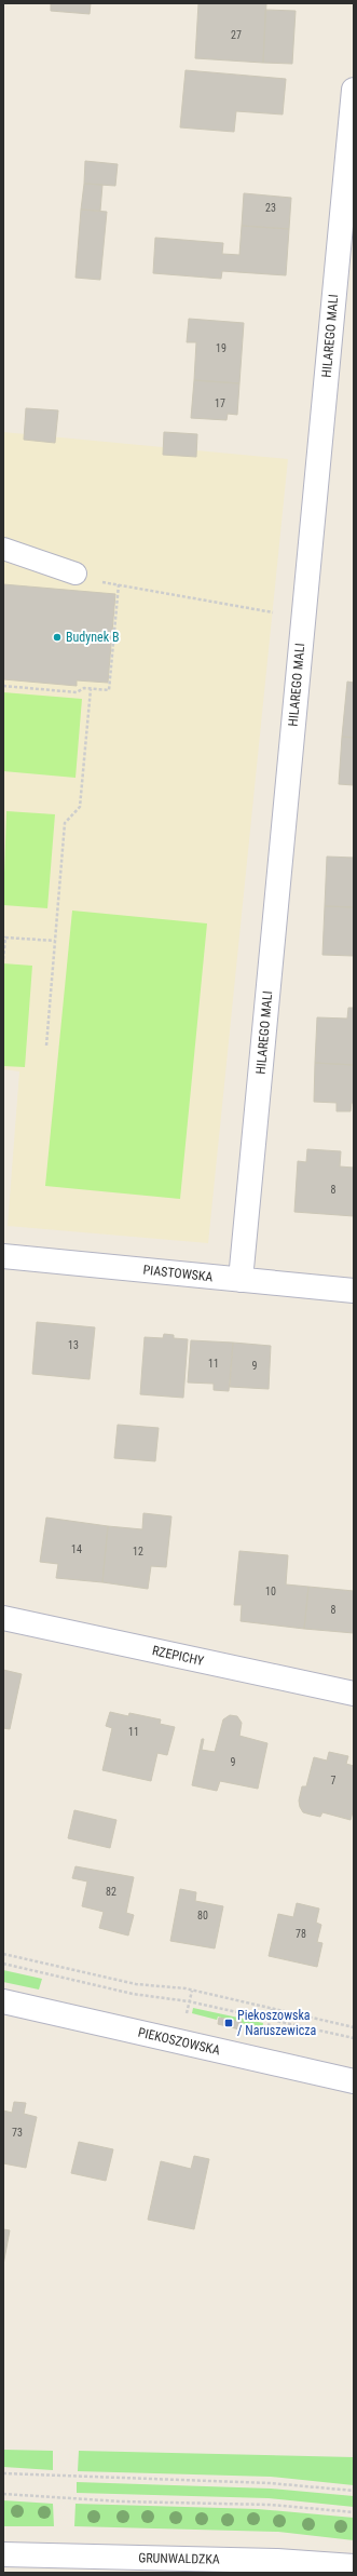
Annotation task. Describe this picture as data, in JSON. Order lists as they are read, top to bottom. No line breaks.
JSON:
{"streets":{"street":["HILAREGO MALI","PIASTOWSKA","RZEPICHY","PIEKOSZOWSKA","GRUNWALDZKA"]},"crossings":[["HILAREGO MALI","PIASTOWSKA"]],"places":{"other":["Budynek B"],"transit":["Piekoszowska / Naruszewicza"]},"house_numbers":["27","23","19","17","8","13","11","9","14","12","10","8","11","9","7","82","80","78","73"]}
